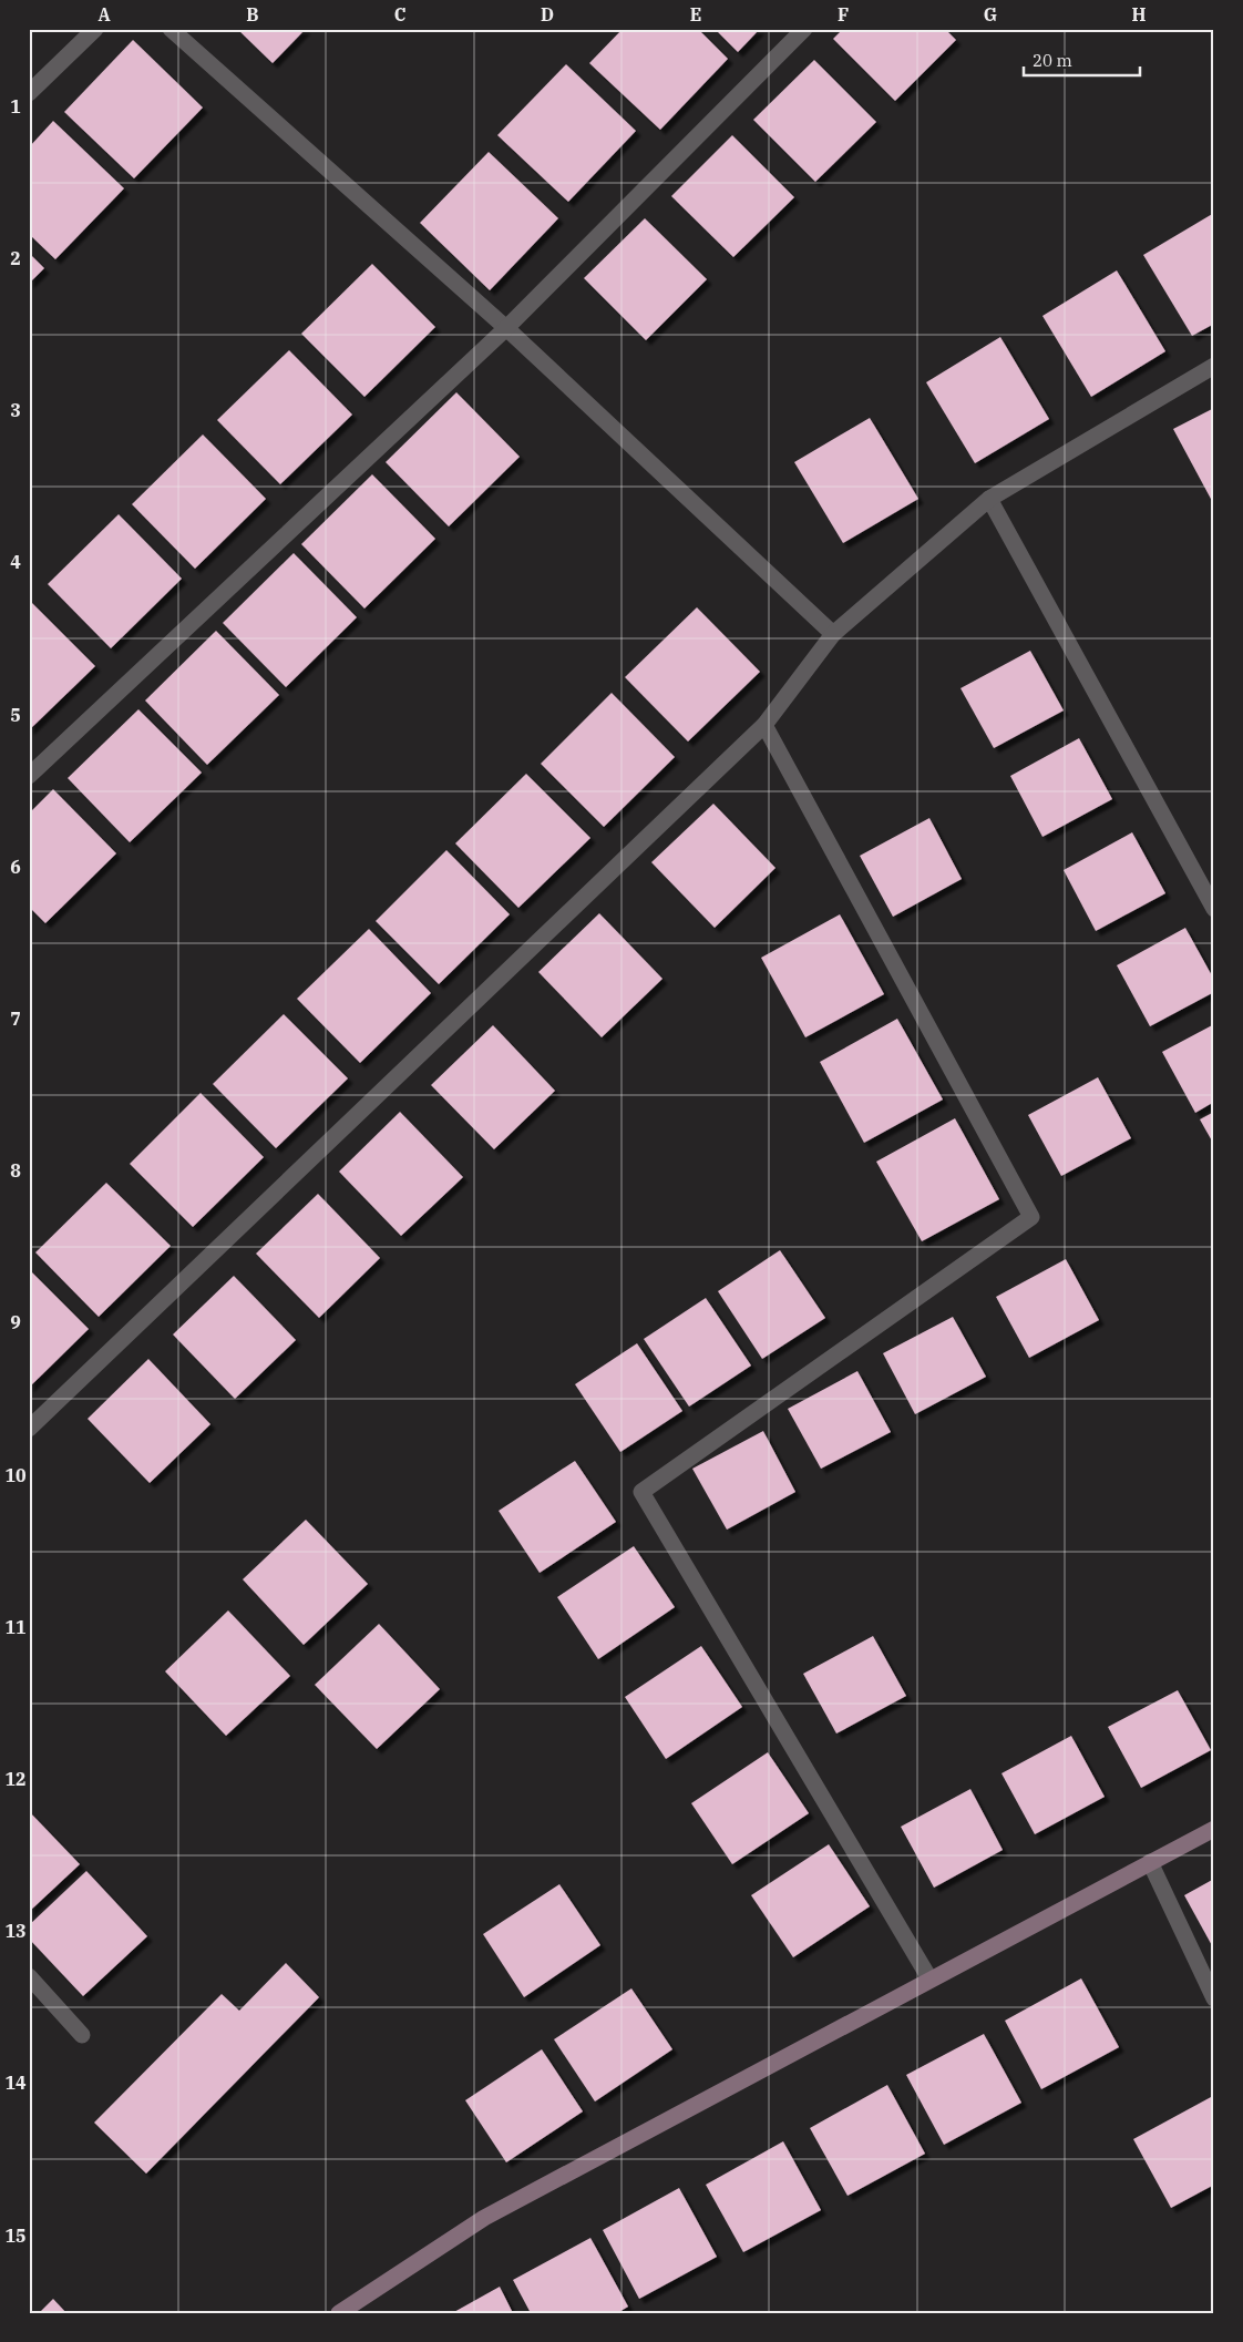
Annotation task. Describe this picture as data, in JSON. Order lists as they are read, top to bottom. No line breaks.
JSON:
{"scale_bar":"20 m","grid":{"columns":["A","B","C","D","E","F","G","H"],"rows":["1","2","3","4","5","6","7","8","9","10","11","12","13","14","15"]}}
